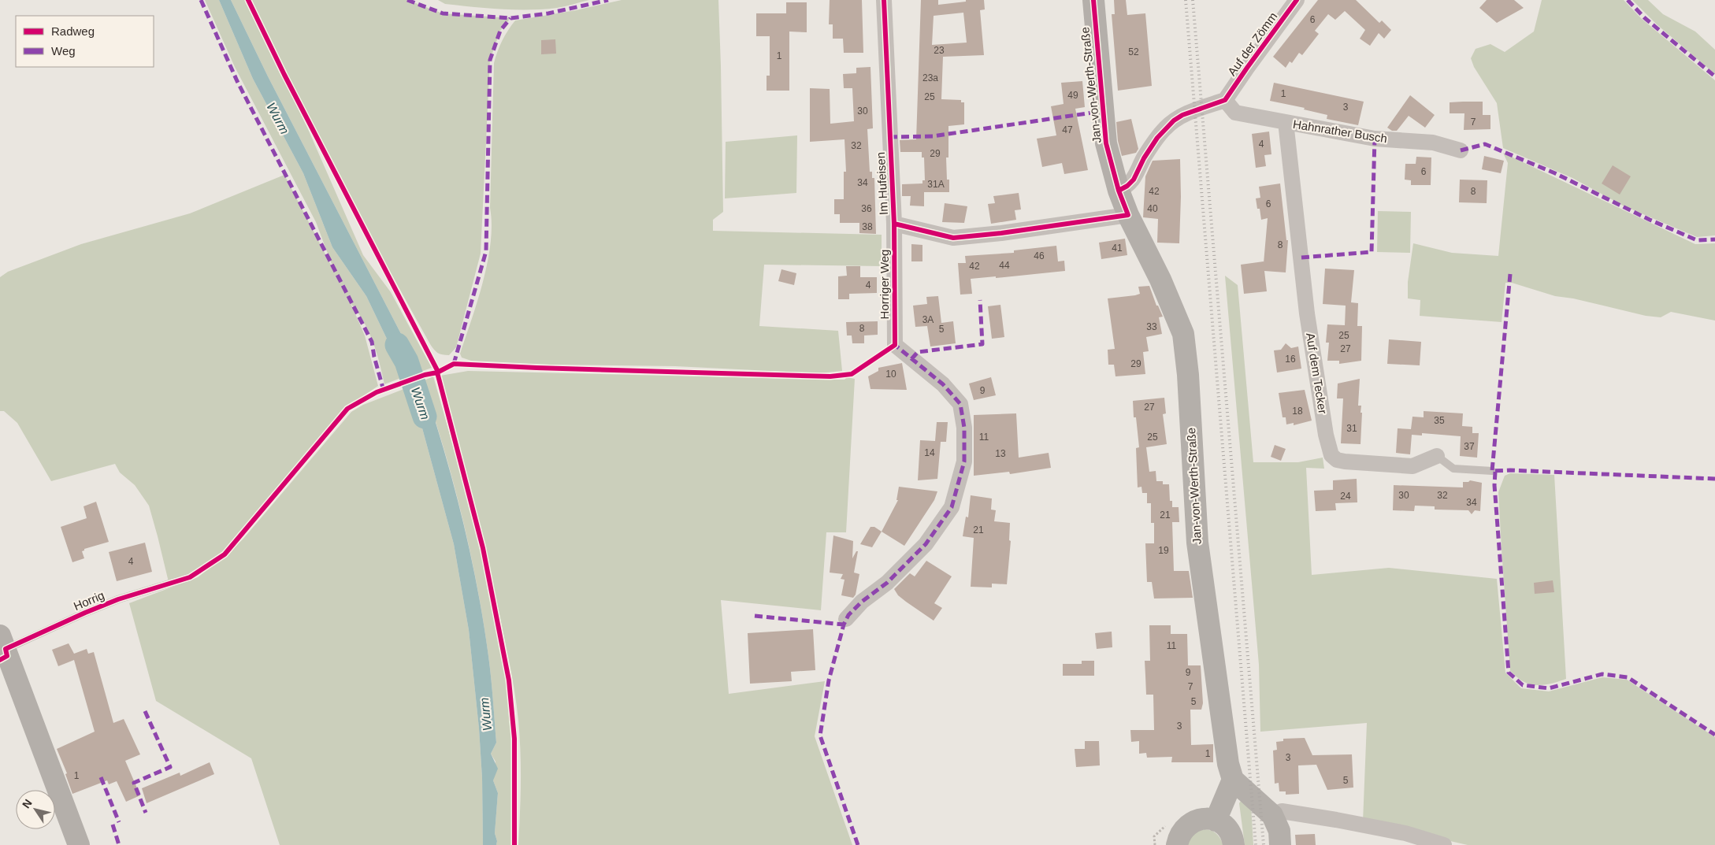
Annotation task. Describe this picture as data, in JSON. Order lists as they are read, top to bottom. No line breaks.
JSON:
{"streets":{"main road":["Jan-von-Werth-Straße","Horrig"],"street":["Auf der Zömm","Hahnrather Busch","Im Hufeisen","Horriger Weg","Auf dem Tecker"]},"crossings":[["Auf der Zömm","Hahnrather Busch"],["Jan-von-Werth-Straße","Im Hufeisen"],["Hahnrather Busch","Auf dem Tecker"],["Im Hufeisen","Horriger Weg"]],"water":["Wurm"],"house_numbers":["6","23","52","1","23a","1","49","25","3","30","7","47","4","32","29","6","34","31A","42","8","6","36","40","38","8","41","46","44","42","4","3A","33","8","5","25","27","16","29","10","9","27","18","35","31","11","25","37","14","13","30","32","24","34","21","21","19","4","11","9","7","5","3","1","3","1","5"],"legend":["Radweg","Weg"],"north":"top left"}
